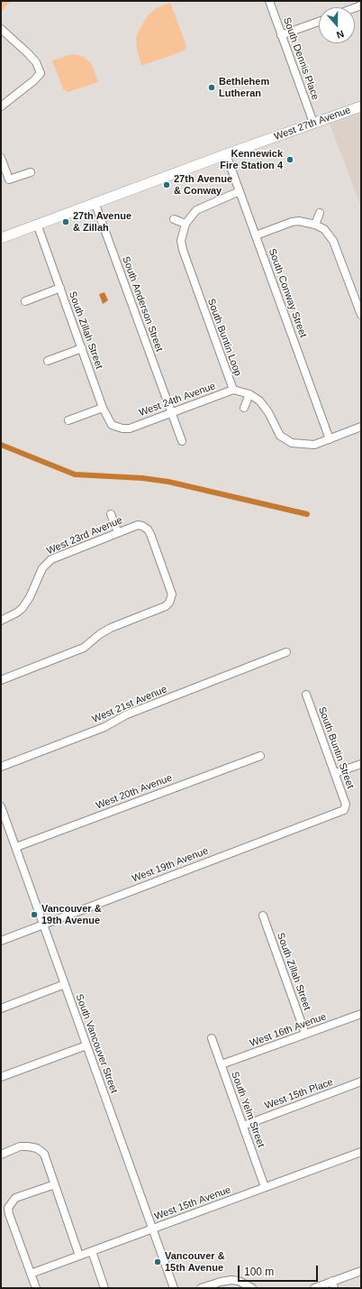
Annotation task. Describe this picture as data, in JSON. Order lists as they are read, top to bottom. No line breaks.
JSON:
{"streets":{"main road":["West 27th Avenue"],"street":["South Dennis Place","South Conway Street","South Anderson Street","South Zillah Street","South Buntin Loop","West 24th Avenue","West 23rd Avenue","West 21st Avenue","South Buntin Street","West 20th Avenue","West 19th Avenue","West 16th Avenue","South Vancouver Street","West 15th Place","South Yelm Street","West 15th Avenue"]},"crossings":[["South Dennis Place","West 27th Avenue"],["West 27th Avenue","South Conway Street"],["West 27th Avenue","South Anderson Street"],["West 27th Avenue","South Zillah Street"],["South Conway Street","South Buntin Loop"],["South Anderson Street","West 24th Avenue"],["South Zillah Street","West 24th Avenue"],["South Zillah Street","West 16th Avenue"],["South Buntin Loop","West 24th Avenue"],["South Buntin Street","West 19th Avenue"],["West 20th Avenue","South Vancouver Street"],["West 19th Avenue","South Vancouver Street"],["West 16th Avenue","South Yelm Street"],["South Vancouver Street","West 15th Avenue"],["West 15th Place","South Yelm Street"],["South Yelm Street","West 15th Avenue"]],"places":["Bethlehem Lutheran","Kennewick Fire Station 4","27th Avenue & Conway","27th Avenue & Zillah","Vancouver & 19th Avenue","Vancouver & 15th Avenue"],"scale_bar":"100 m","north":"bottom"}
